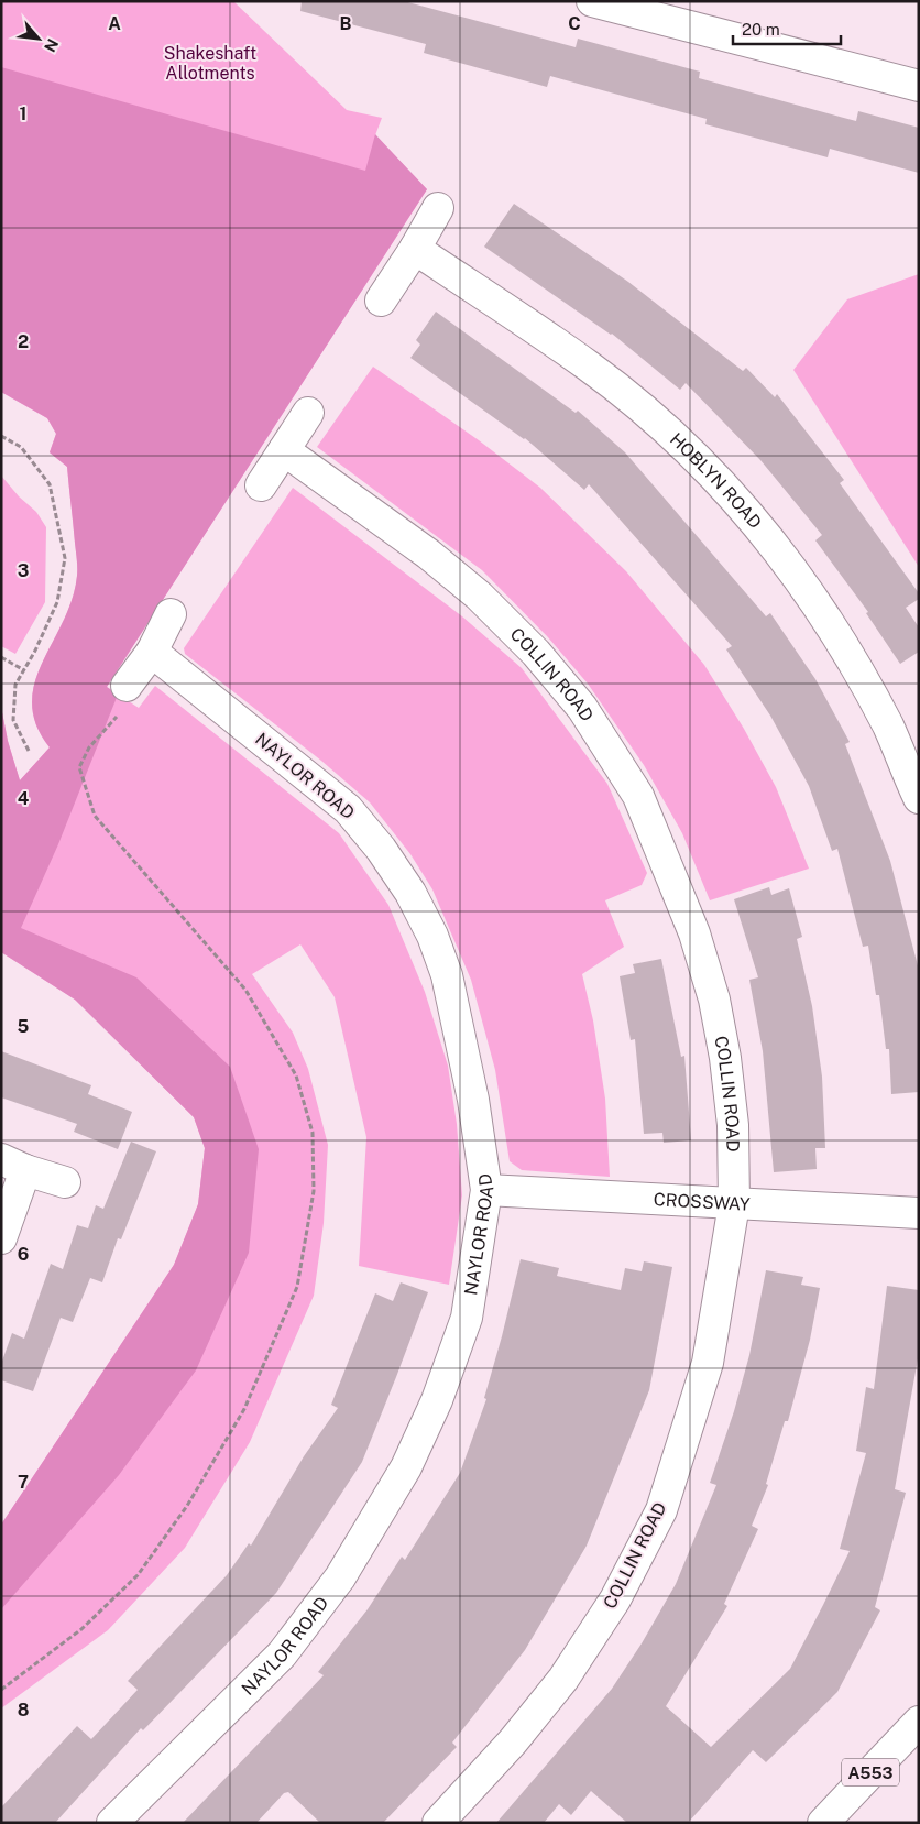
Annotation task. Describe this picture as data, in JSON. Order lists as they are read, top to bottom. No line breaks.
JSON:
{"streets":{"street":["HOBLYN ROAD","COLLIN ROAD","NAYLOR ROAD","CROSSWAY","A553"]},"crossings":[["COLLIN ROAD","CROSSWAY"],["NAYLOR ROAD","CROSSWAY"]],"parks":["Shakeshaft Allotments"],"scale_bar":"20 m","north":"bottom right","grid":{"columns":["A","B","C"],"rows":["1","2","3","4","5","6","7","8"]}}
